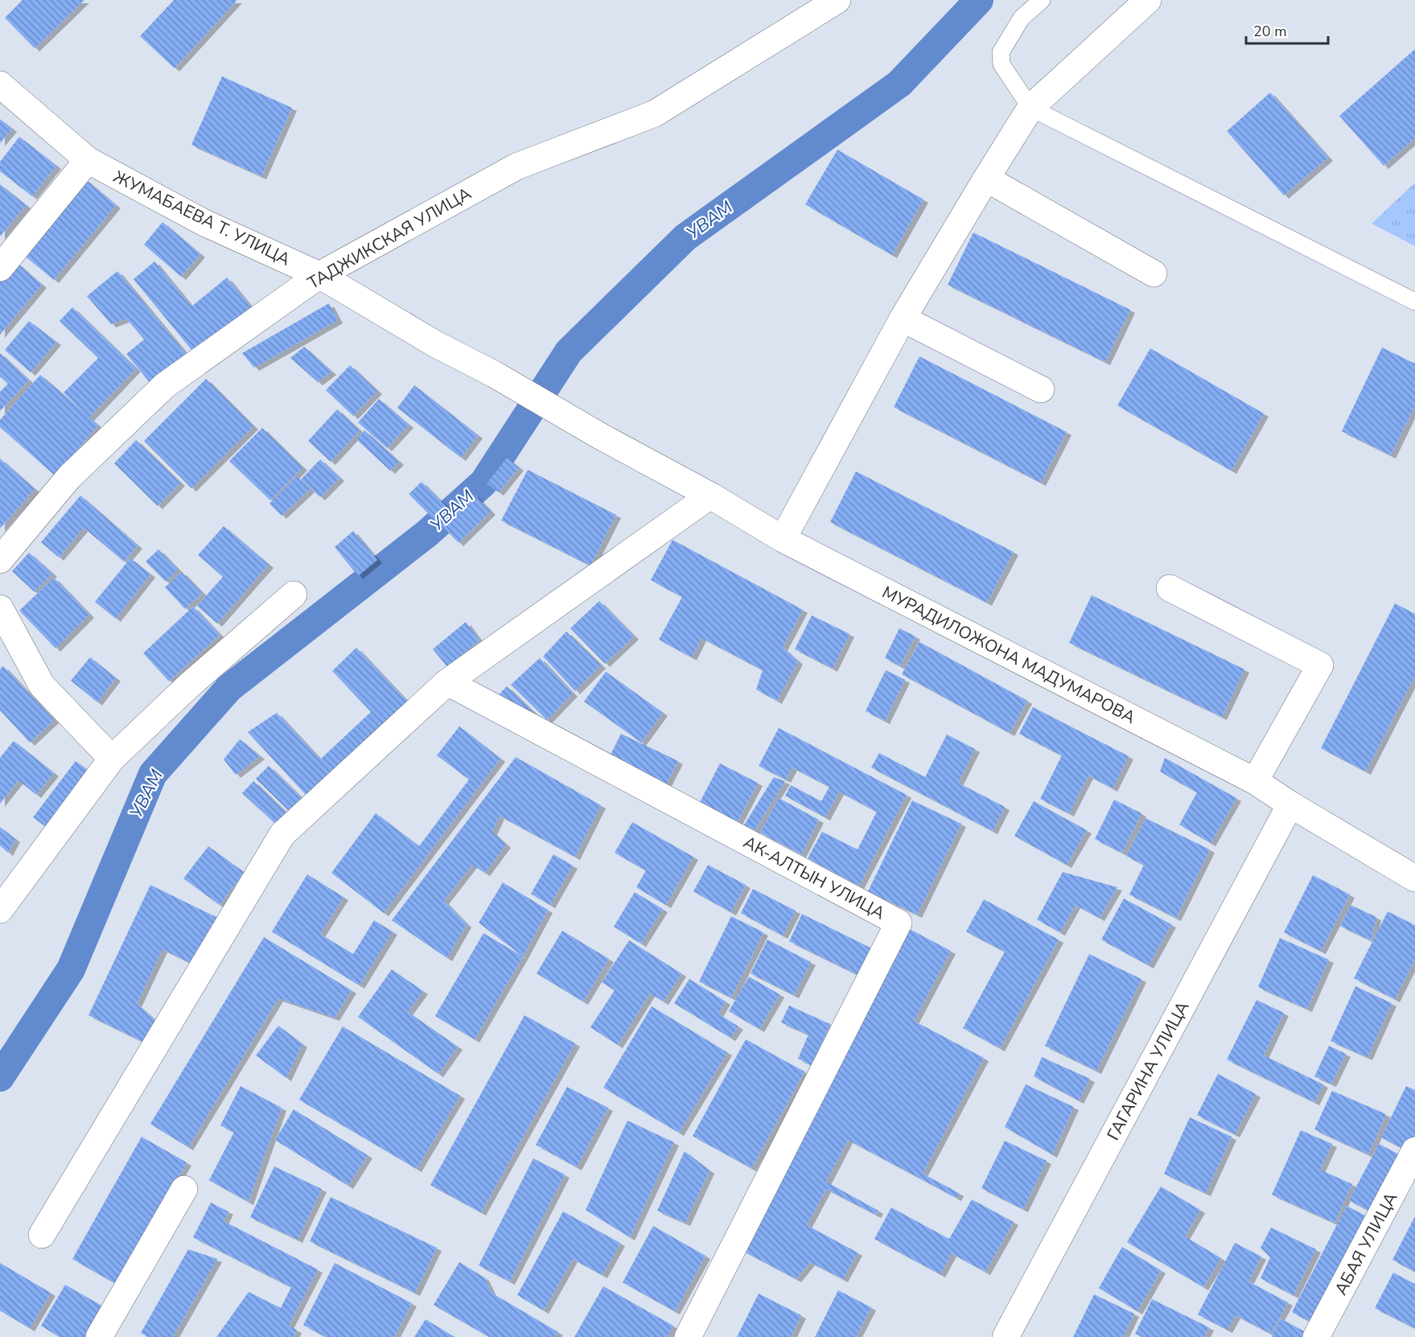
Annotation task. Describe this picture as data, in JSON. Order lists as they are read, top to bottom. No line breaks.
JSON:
{"streets":{"street":["ЖУМАБАЕВА Т. УЛИЦА","ТАДЖИКСКАЯ УЛИЦА","МУРАДИЛОЖОНА МАДУМАРОВА","АК-АЛТЫН УЛИЦА","ГАГАРИНА УЛИЦА","АБАЯ УЛИЦА"]},"crossings":[["ЖУМАБАЕВА Т. УЛИЦА","ТАДЖИКСКАЯ УЛИЦА"],["ЖУМАБАЕВА Т. УЛИЦА","МУРАДИЛОЖОНА МАДУМАРОВА"],["МУРАДИЛОЖОНА МАДУМАРОВА","ГАГАРИНА УЛИЦА"]],"water":["УВАМ"],"scale_bar":"20 m"}
